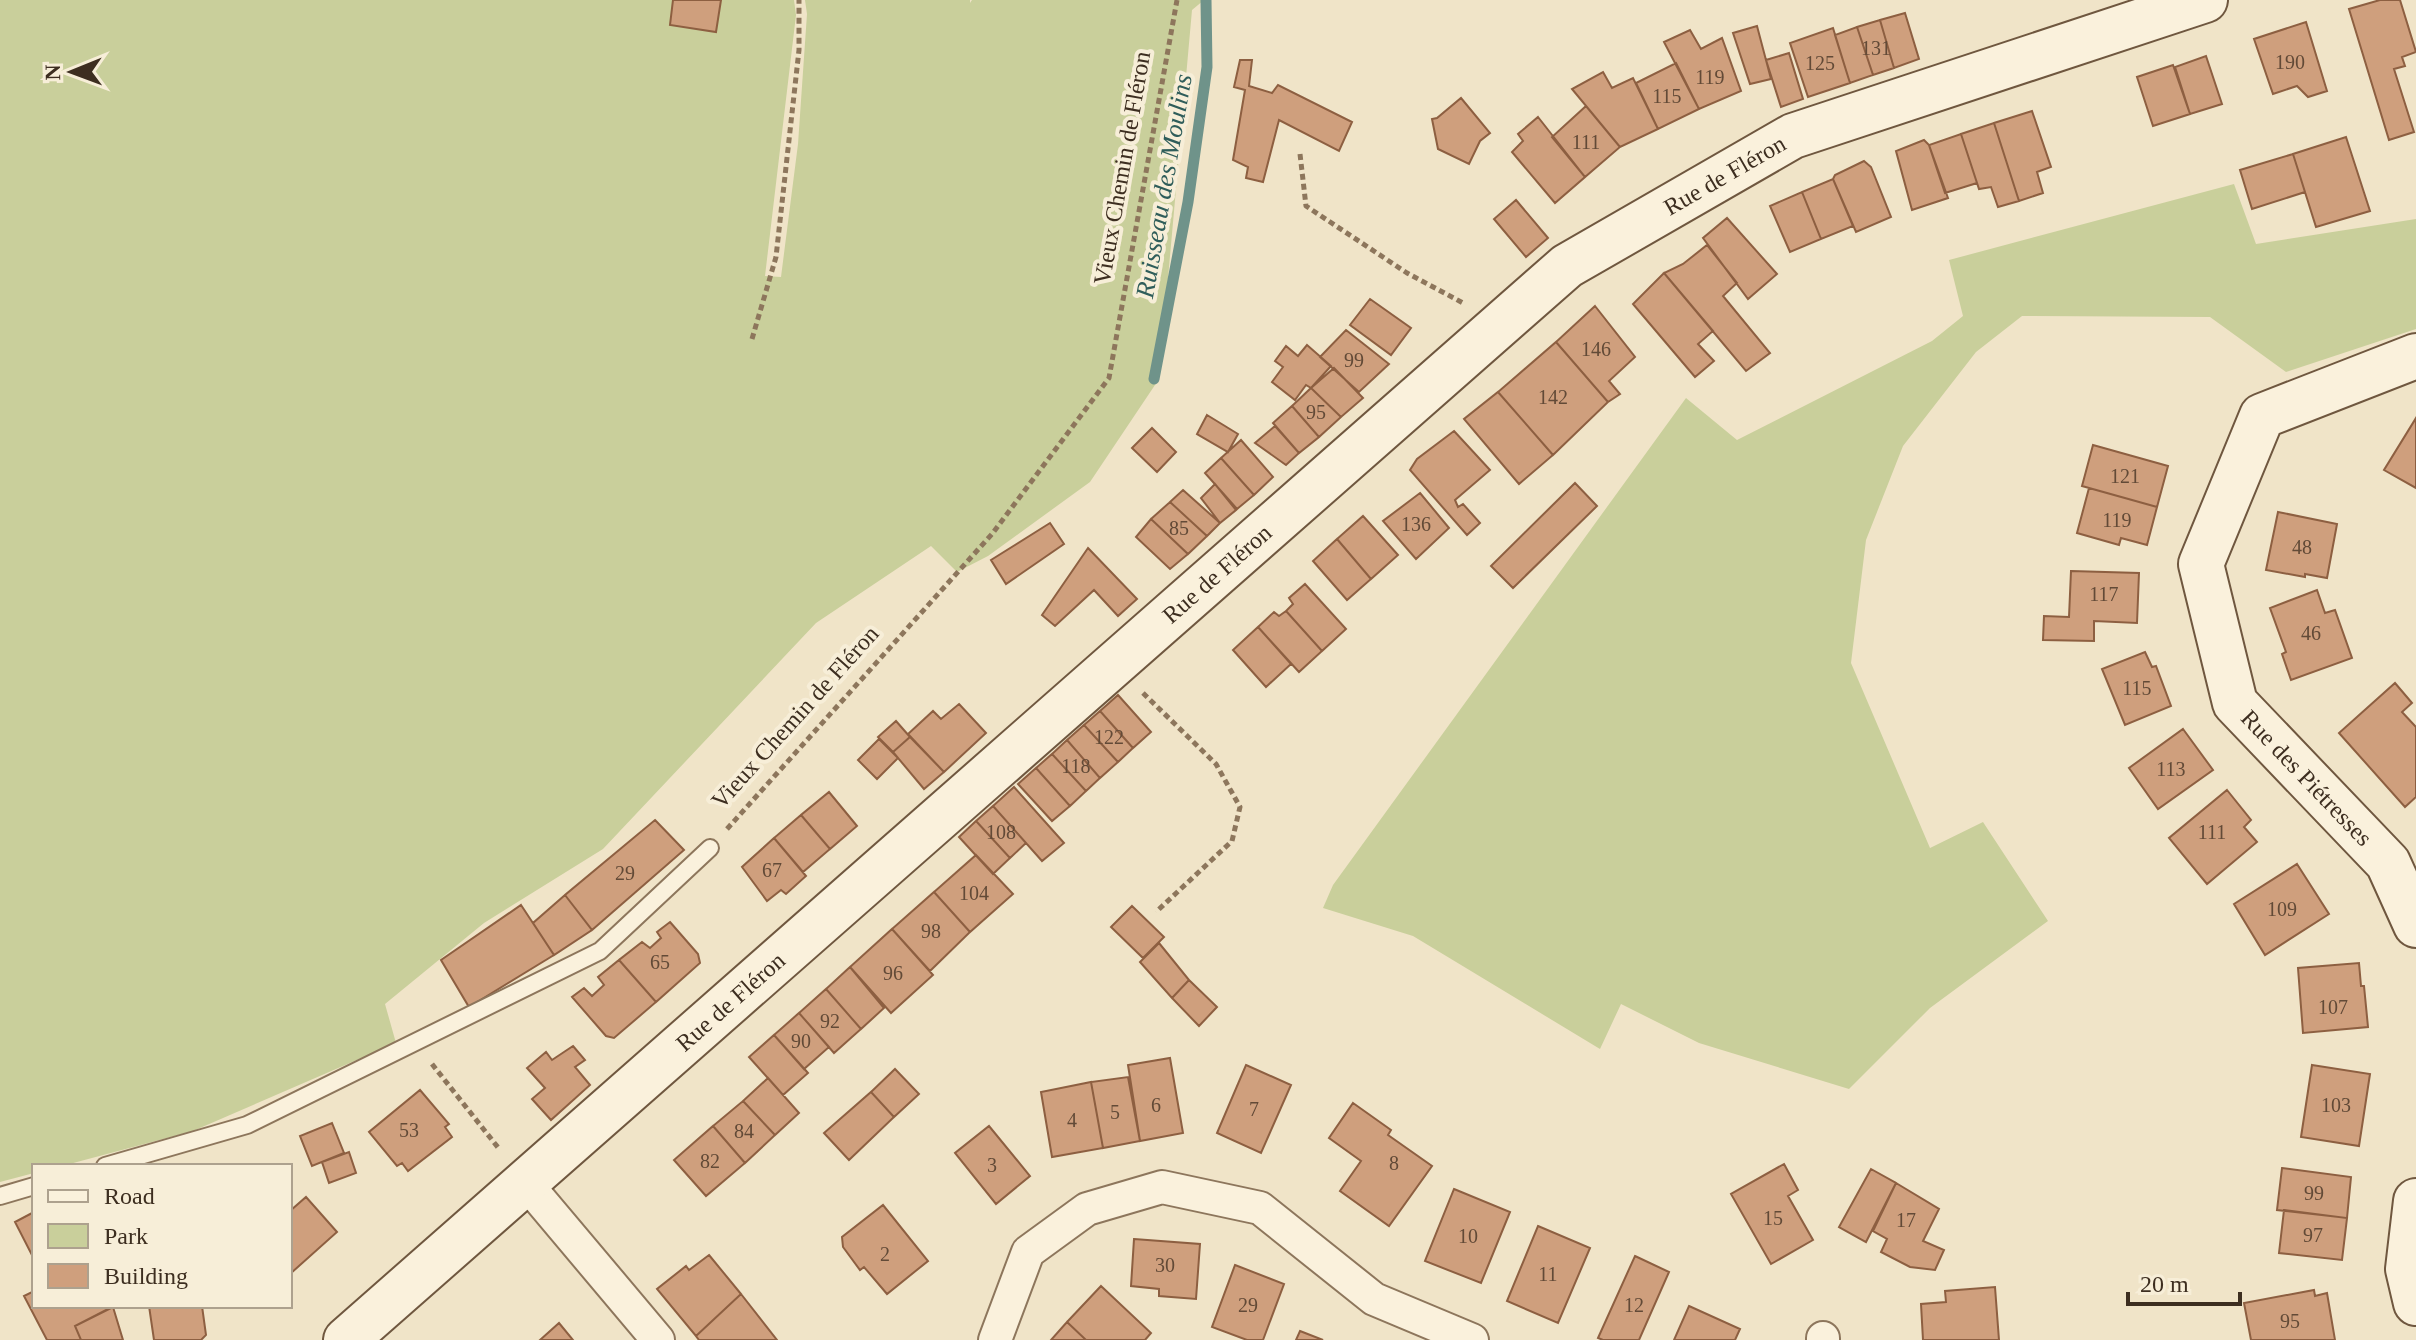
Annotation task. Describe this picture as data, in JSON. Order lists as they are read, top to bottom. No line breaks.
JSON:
{"streets":{"street":["Rue de Fléron","Rue des Piétresses"],"path":["Vieux Chemin de Fléron"]},"water":["Ruisseau des Moulins"],"house_numbers":["131","190","125","119","115","111","146","99","142","95","121","119","136","85","48","117","46","115","122","118","113","108","111","67","29","104","109","98","65","96","107","92","90","6","103","7","5","4","53","84","82","8","3","99","15","17","97","10","2","30","11","29","12","95"],"legend":["Road","Park","Building"],"scale_bar":"20 m","north":"left"}
